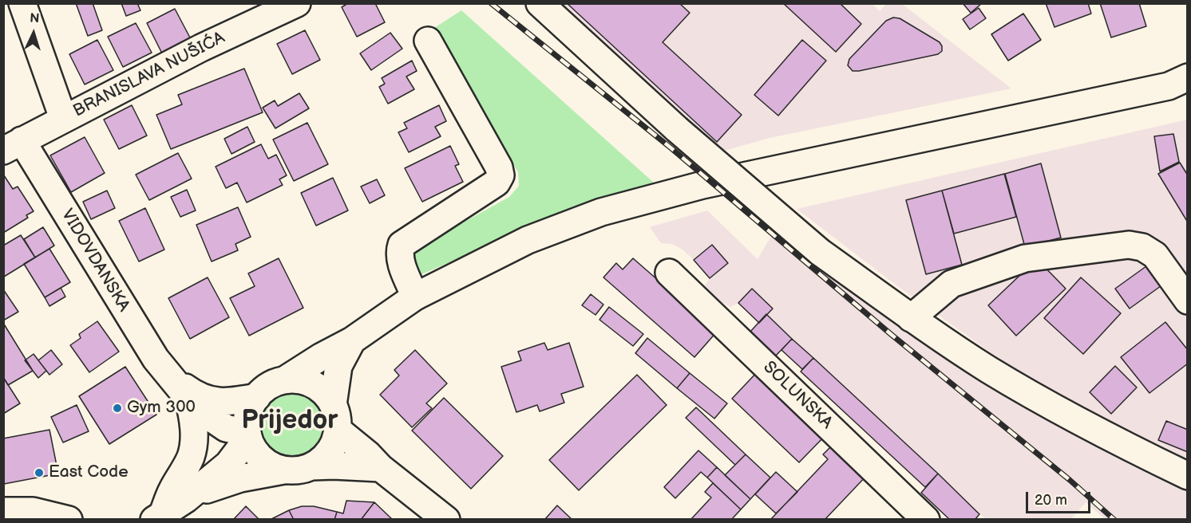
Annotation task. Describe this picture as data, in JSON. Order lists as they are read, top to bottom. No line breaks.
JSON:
{"streets":{"main road":["BRANISLAVA NUŠIĆA","VIDOVDANSKA","SOLUNSKA"]},"crossings":[["BRANISLAVA NUŠIĆA","VIDOVDANSKA"]],"districts":["Prijedor"],"places":["Gym 300","East Code"],"scale_bar":"20 m","north":"top"}
